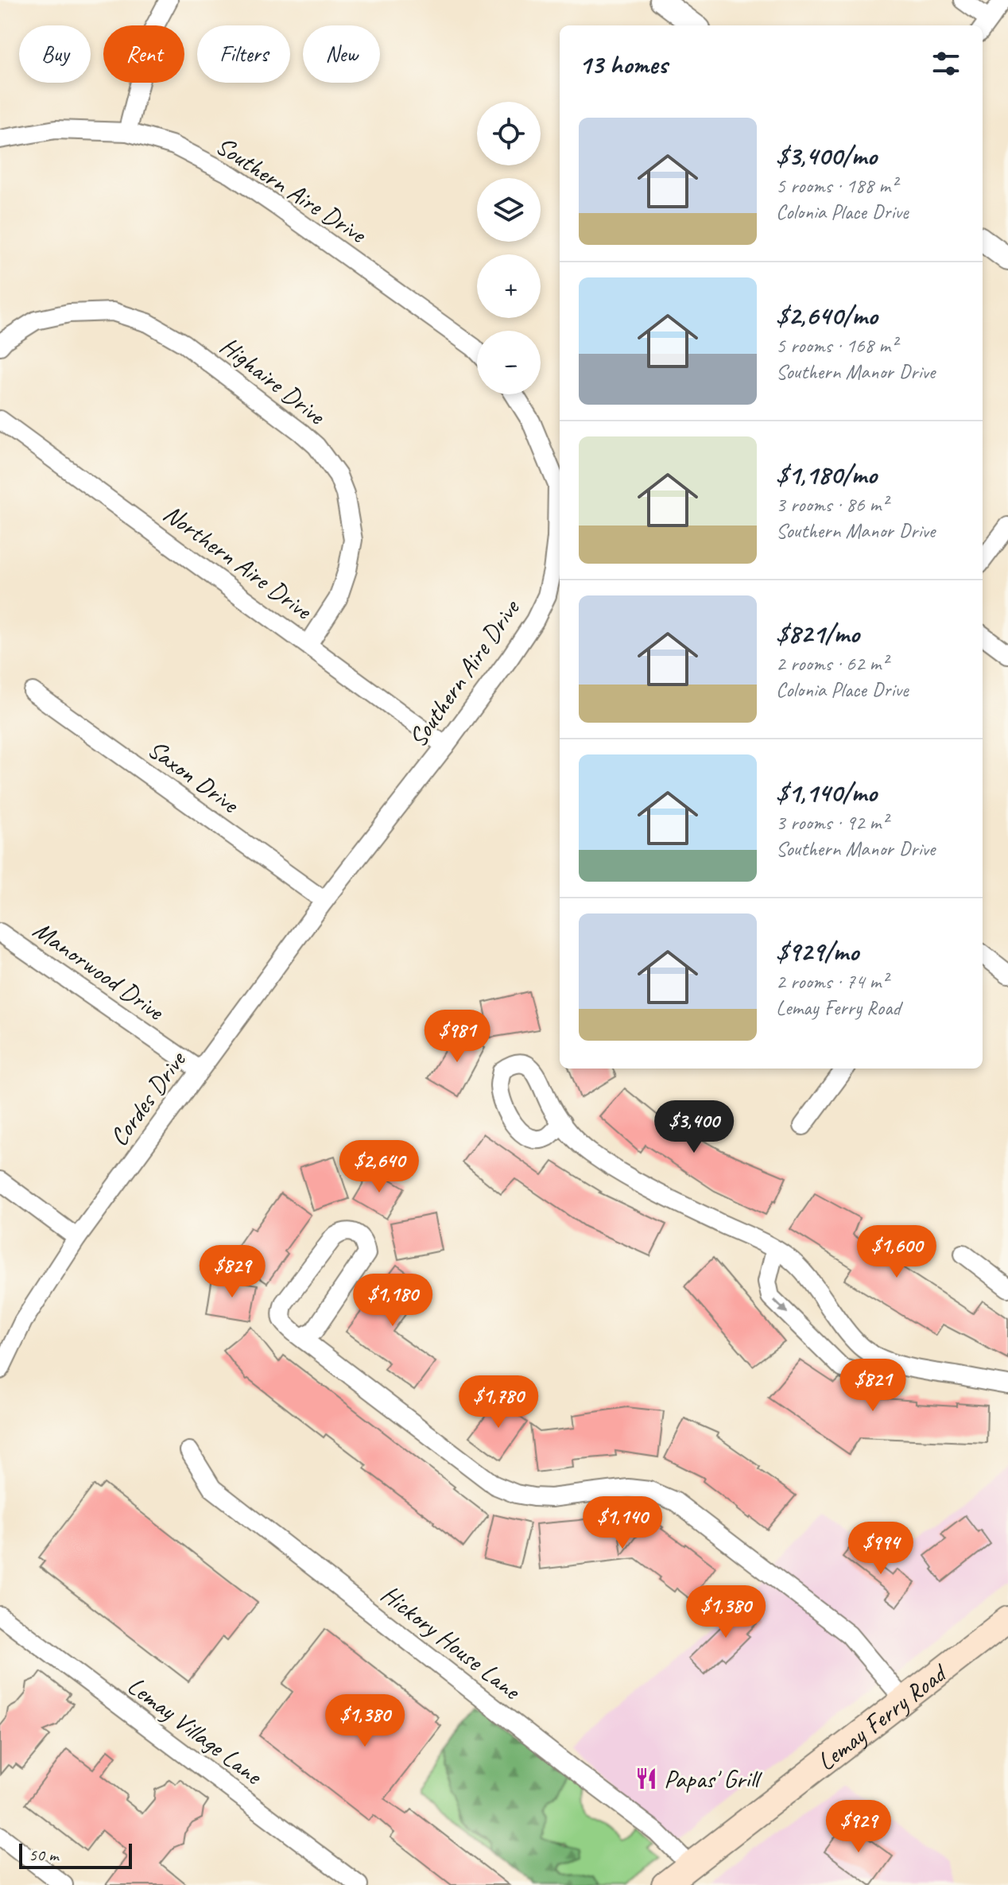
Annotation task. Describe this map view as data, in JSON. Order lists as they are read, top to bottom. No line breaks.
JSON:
{"streets":{"main road":["Lemay Ferry Road"],"street":["Southern Aire Drive","Highaire Drive","Northern Aire Drive","Saxon Drive","Manorwood Drive","Cordes Drive","Hickory House Lane","Lemay Village Lane"]},"crossings":[["Southern Aire Drive","Northern Aire Drive"],["Southern Aire Drive","Cordes Drive"],["Highaire Drive","Northern Aire Drive"],["Saxon Drive","Cordes Drive"],["Manorwood Drive","Cordes Drive"],["Hickory House Lane","Lemay Ferry Road"]],"places":{"restaurant":["Papas' Grill"]},"scale_bar":"50 m","page":{"chip":["Buy","Rent","Filters","New"],"heading":"13 homes","map_buttons":["+","−"],"list":[{"name":"$3,400/mo","note":"5 rooms · 188 m² · Colonia Place Drive"},{"name":"$2,640/mo","note":"5 rooms · 168 m² · Southern Manor Drive"},{"name":"$1,180/mo","note":"3 rooms · 86 m² · Southern Manor Drive"},{"name":"$821/mo","note":"2 rooms · 62 m² · Colonia Place Drive"},{"name":"$1,140/mo","note":"3 rooms · 92 m² · Southern Manor Drive"},{"name":"$929/mo","note":"2 rooms · 74 m² · Lemay Ferry Road"}],"price":["$981","$3,400","$2,640","$1,600","$829","$1,180","$821","$1,780","$1,140","$994","$1,380","$1,380","$929"],"scale":"50 m"}}
